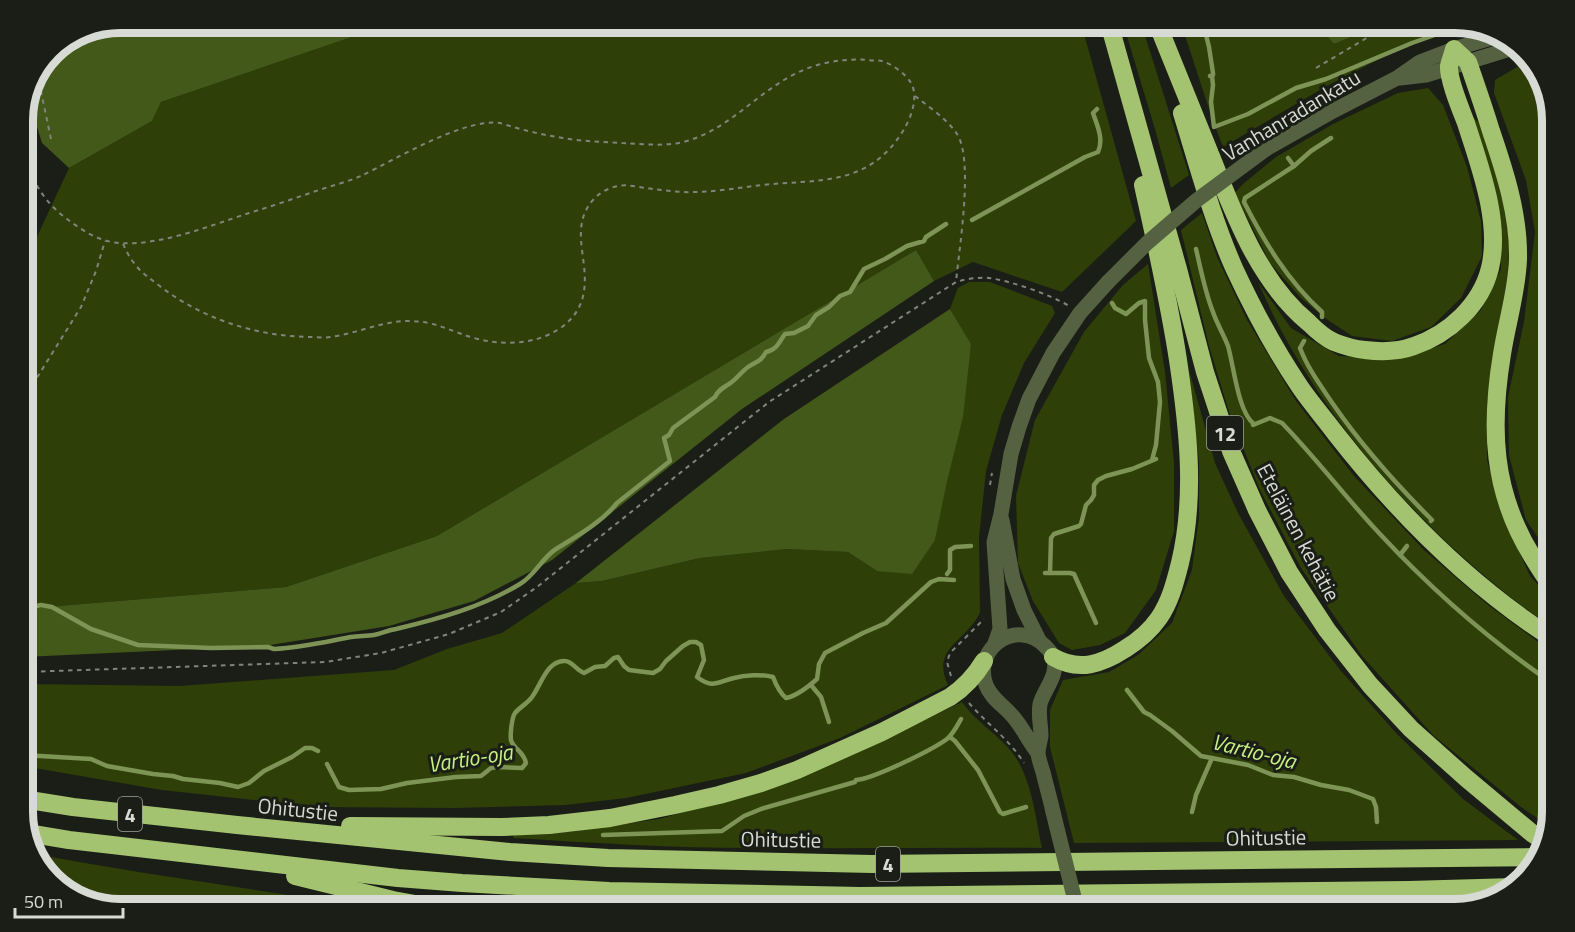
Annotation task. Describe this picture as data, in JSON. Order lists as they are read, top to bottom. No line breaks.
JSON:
{"streets":{"highway":["12","Eteläinen kehätie","Ohitustie","4"],"street":["Vanhanradankatu"]},"water":["Vartio-oja"],"scale_bar":"50 m"}
